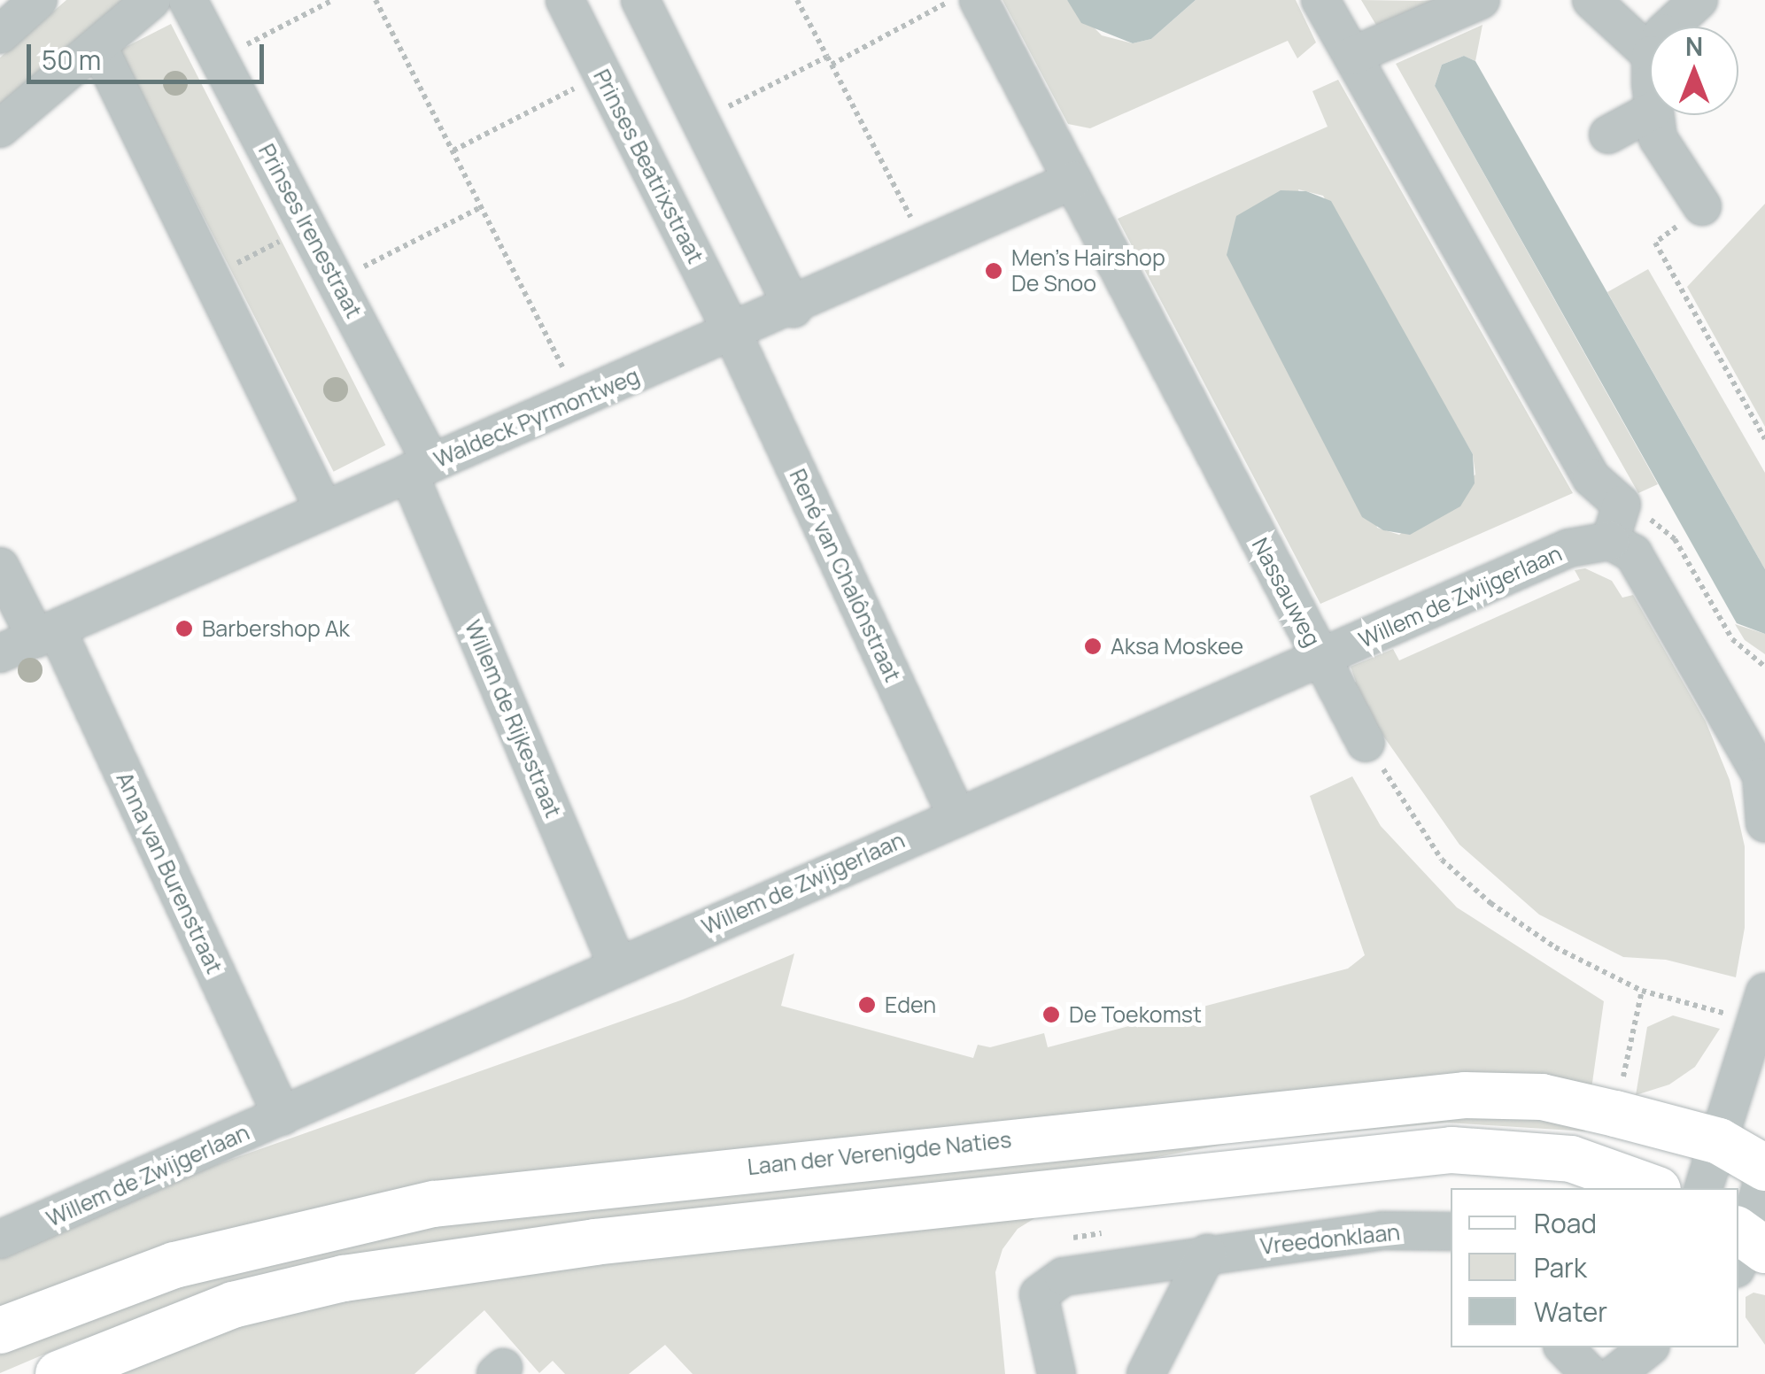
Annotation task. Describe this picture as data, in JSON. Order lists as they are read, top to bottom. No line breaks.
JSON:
{"streets":{"main road":["Laan der Verenigde Naties"],"street":["Prinses Beatrixstraat","Prinses Irenestraat","Waldeck Pyrmontweg","René van Chalônstraat","Nassauweg","Willem de Zwijgerlaan","Willem de Rijkestraat","Anna van Burenstraat","Vreedonklaan"]},"crossings":[["Prinses Beatrixstraat","Waldeck Pyrmontweg"],["Prinses Beatrixstraat","René van Chalônstraat"],["Prinses Irenestraat","Waldeck Pyrmontweg"],["Prinses Irenestraat","Willem de Rijkestraat"],["Waldeck Pyrmontweg","René van Chalônstraat"],["Waldeck Pyrmontweg","Nassauweg"],["Waldeck Pyrmontweg","Willem de Rijkestraat"],["Waldeck Pyrmontweg","Anna van Burenstraat"],["René van Chalônstraat","Willem de Zwijgerlaan"],["Nassauweg","Willem de Zwijgerlaan"],["Willem de Zwijgerlaan","Willem de Rijkestraat"],["Willem de Zwijgerlaan","Anna van Burenstraat"]],"places":["Men's Hairshop De Snoo","Barbershop Ak","Aksa Moskee","Eden","De Toekomst"],"legend":["Road","Park","Water"],"scale_bar":"50 m","north":"top"}
